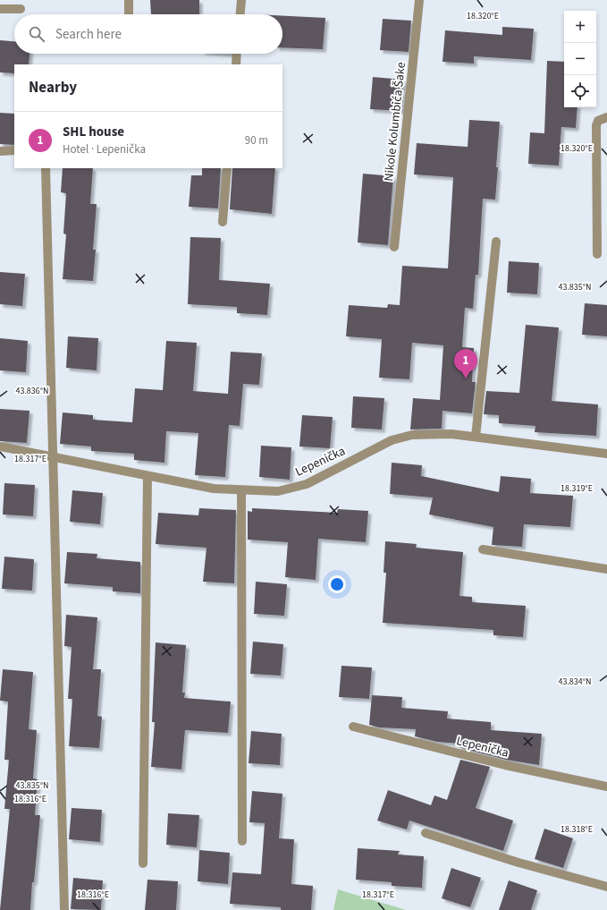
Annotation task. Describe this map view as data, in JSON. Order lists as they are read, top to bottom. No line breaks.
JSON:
{"streets":{"street":["Nikole Kolumbića Šake","Lepenička"]},"page":{"map_buttons":["+","−"],"search":"Search here","heading":"Nearby","list":[{"mark":"1","name":"SHL house","note":"Hotel · Lepenička","value":"90 m"}],"pins":"1"},"coordinates":["18.320°E","43.835°N","43.836°N","18.317°E","18.319°E","43.834°N","18.316°E","18.318°E"]}
